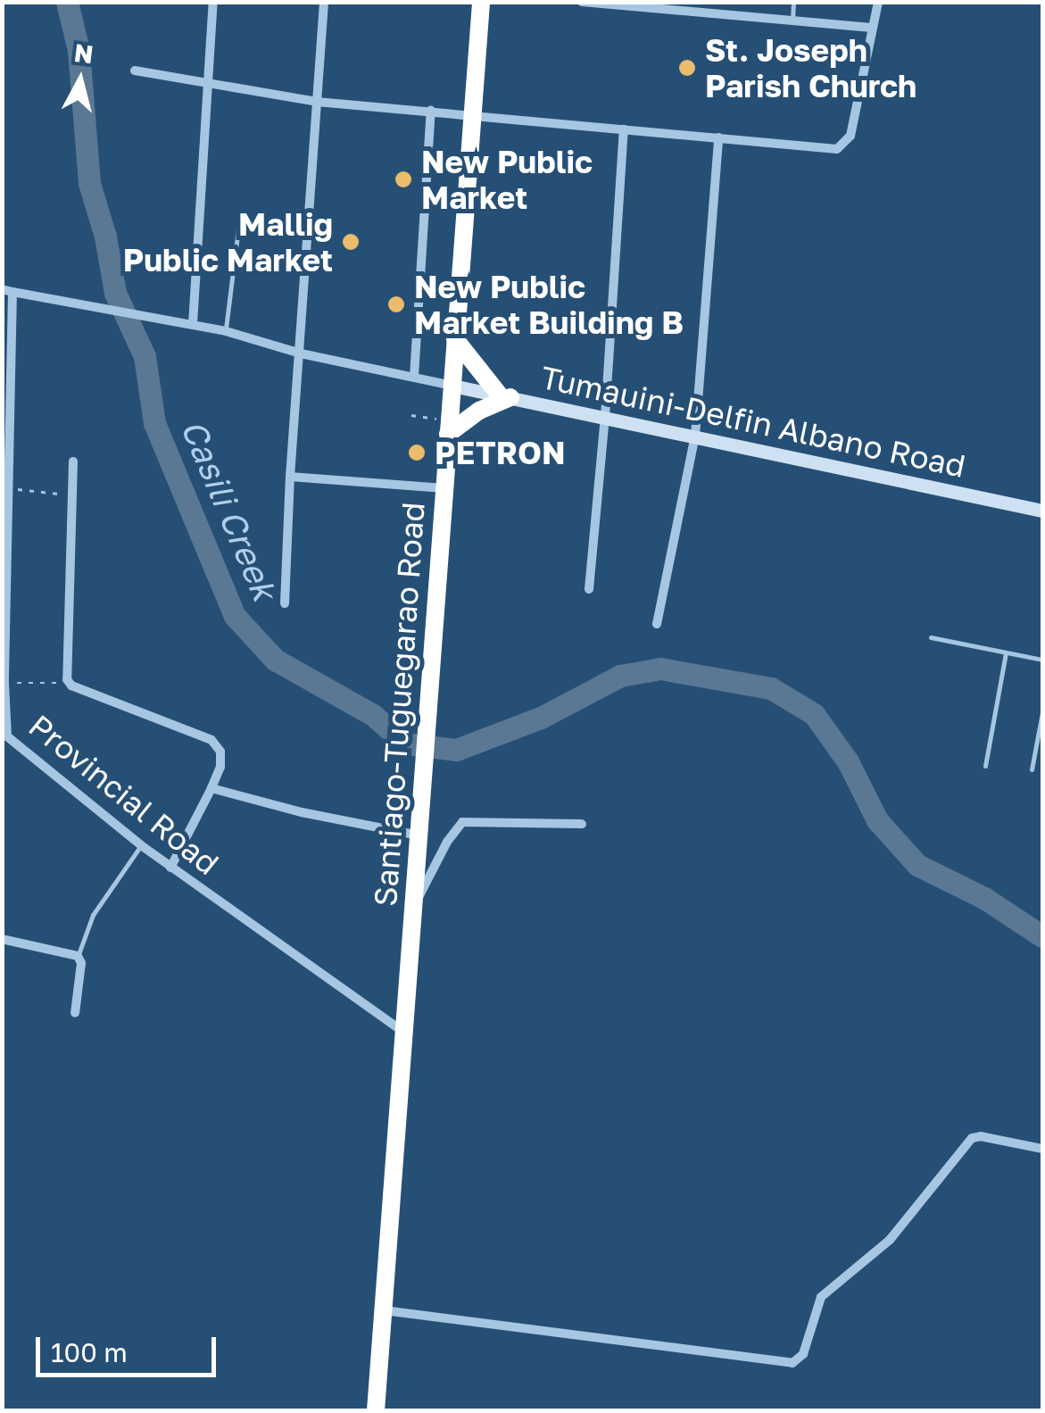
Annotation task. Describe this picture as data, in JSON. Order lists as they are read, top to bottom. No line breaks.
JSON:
{"streets":{"highway":["Santiago-Tuguegarao Road"],"main road":["Tumauini-Delfin Albano Road"],"street":["Provincial Road"]},"crossings":[["Tumauini-Delfin Albano Road","Santiago-Tuguegarao Road"],["Santiago-Tuguegarao Road","Provincial Road"]],"water":["Casili Creek"],"places":["St. Joseph Parish Church","New Public Market","Mallig Public Market","New Public Market Building B","PETRON"],"scale_bar":"100 m","north":"top"}
